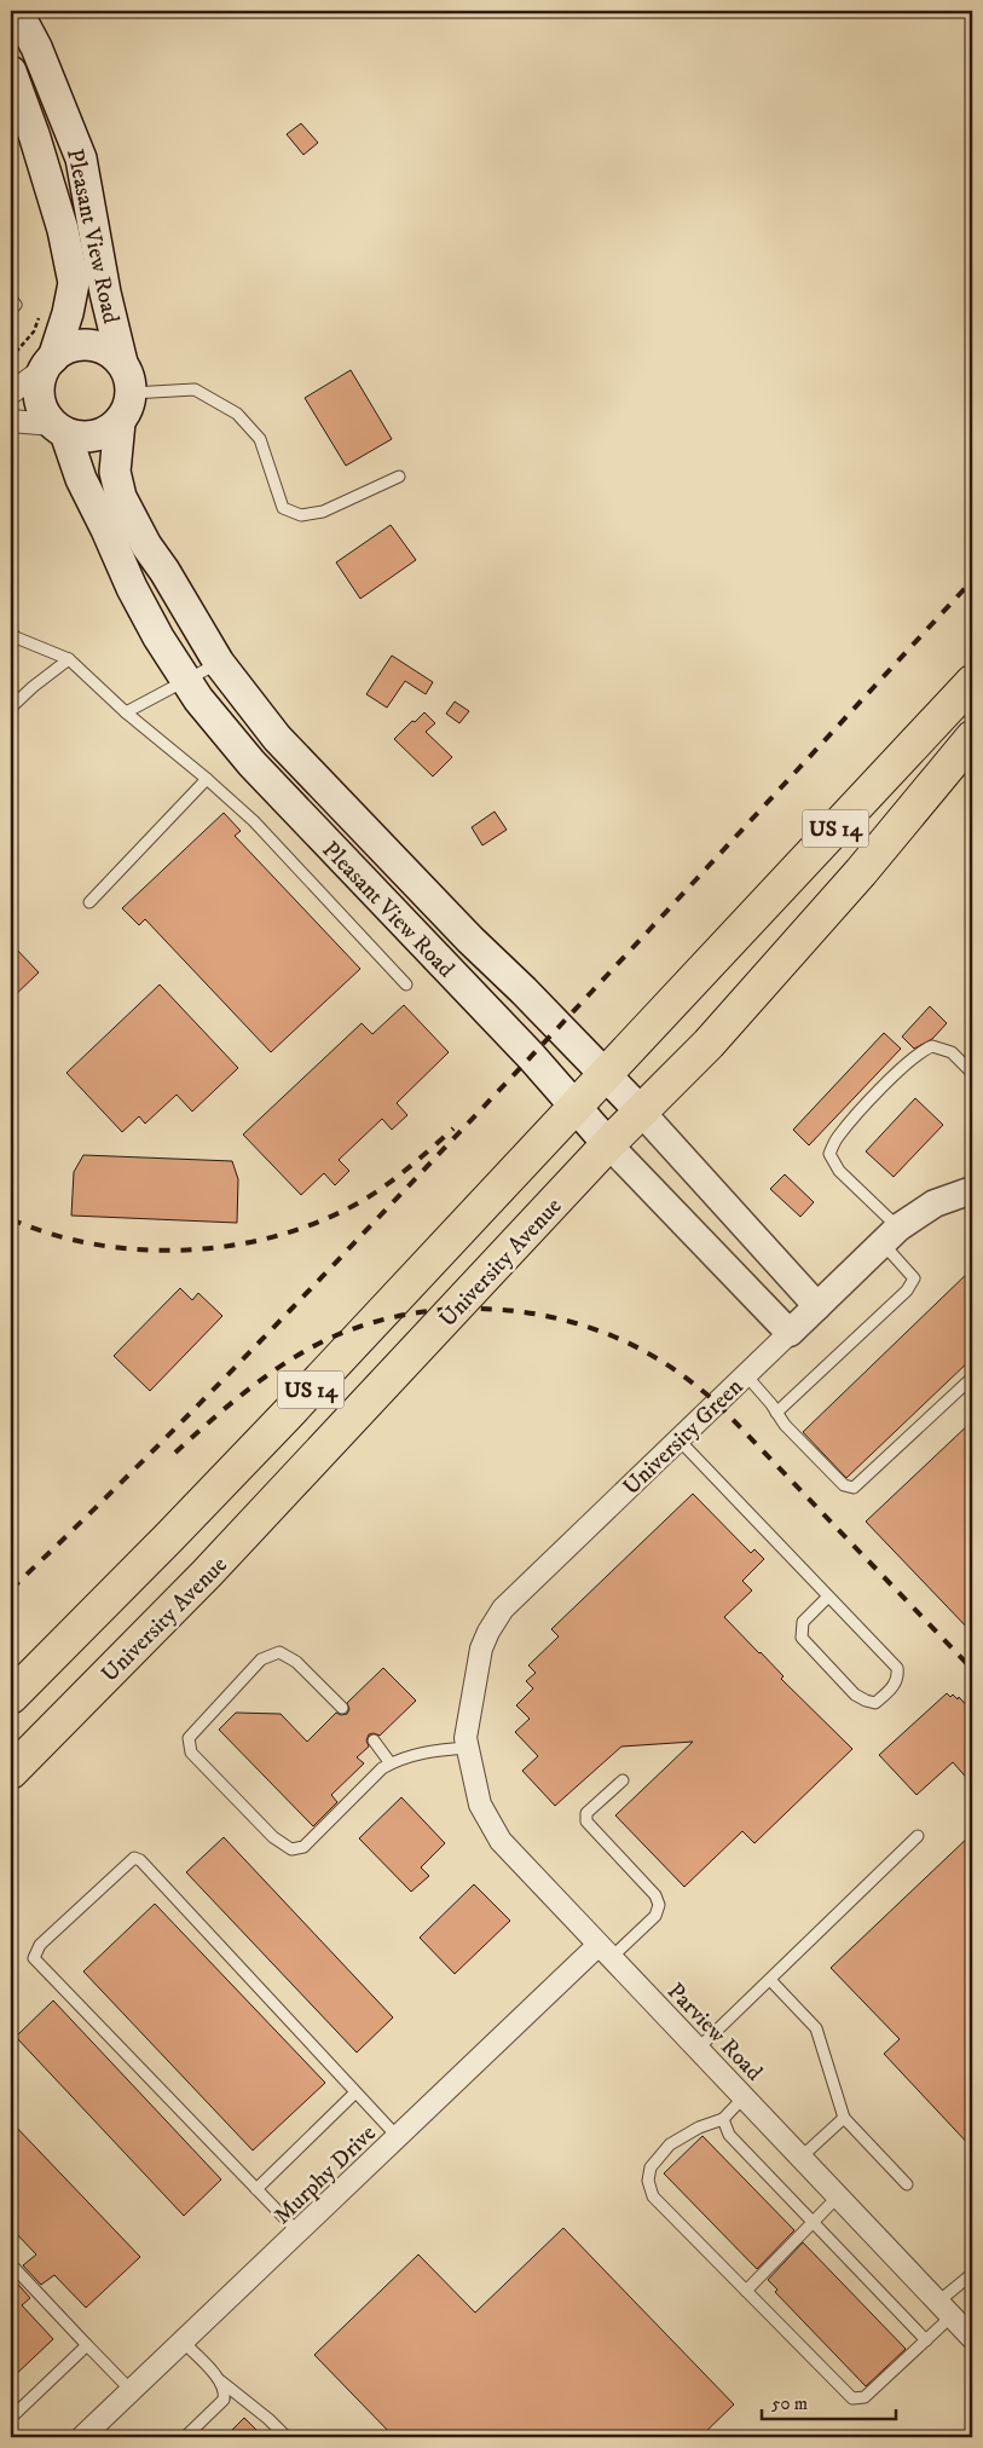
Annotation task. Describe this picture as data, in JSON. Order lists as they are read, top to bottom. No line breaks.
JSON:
{"streets":{"main road":["Pleasant View Road","US 14","University Avenue"],"street":["University Green","Parview Road","Murphy Drive"]},"crossings":[["Pleasant View Road","US 14"],["Pleasant View Road","University Avenue"],["Pleasant View Road","University Green"],["University Green","Parview Road"],["Parview Road","Murphy Drive"]],"scale_bar":"50 m"}
